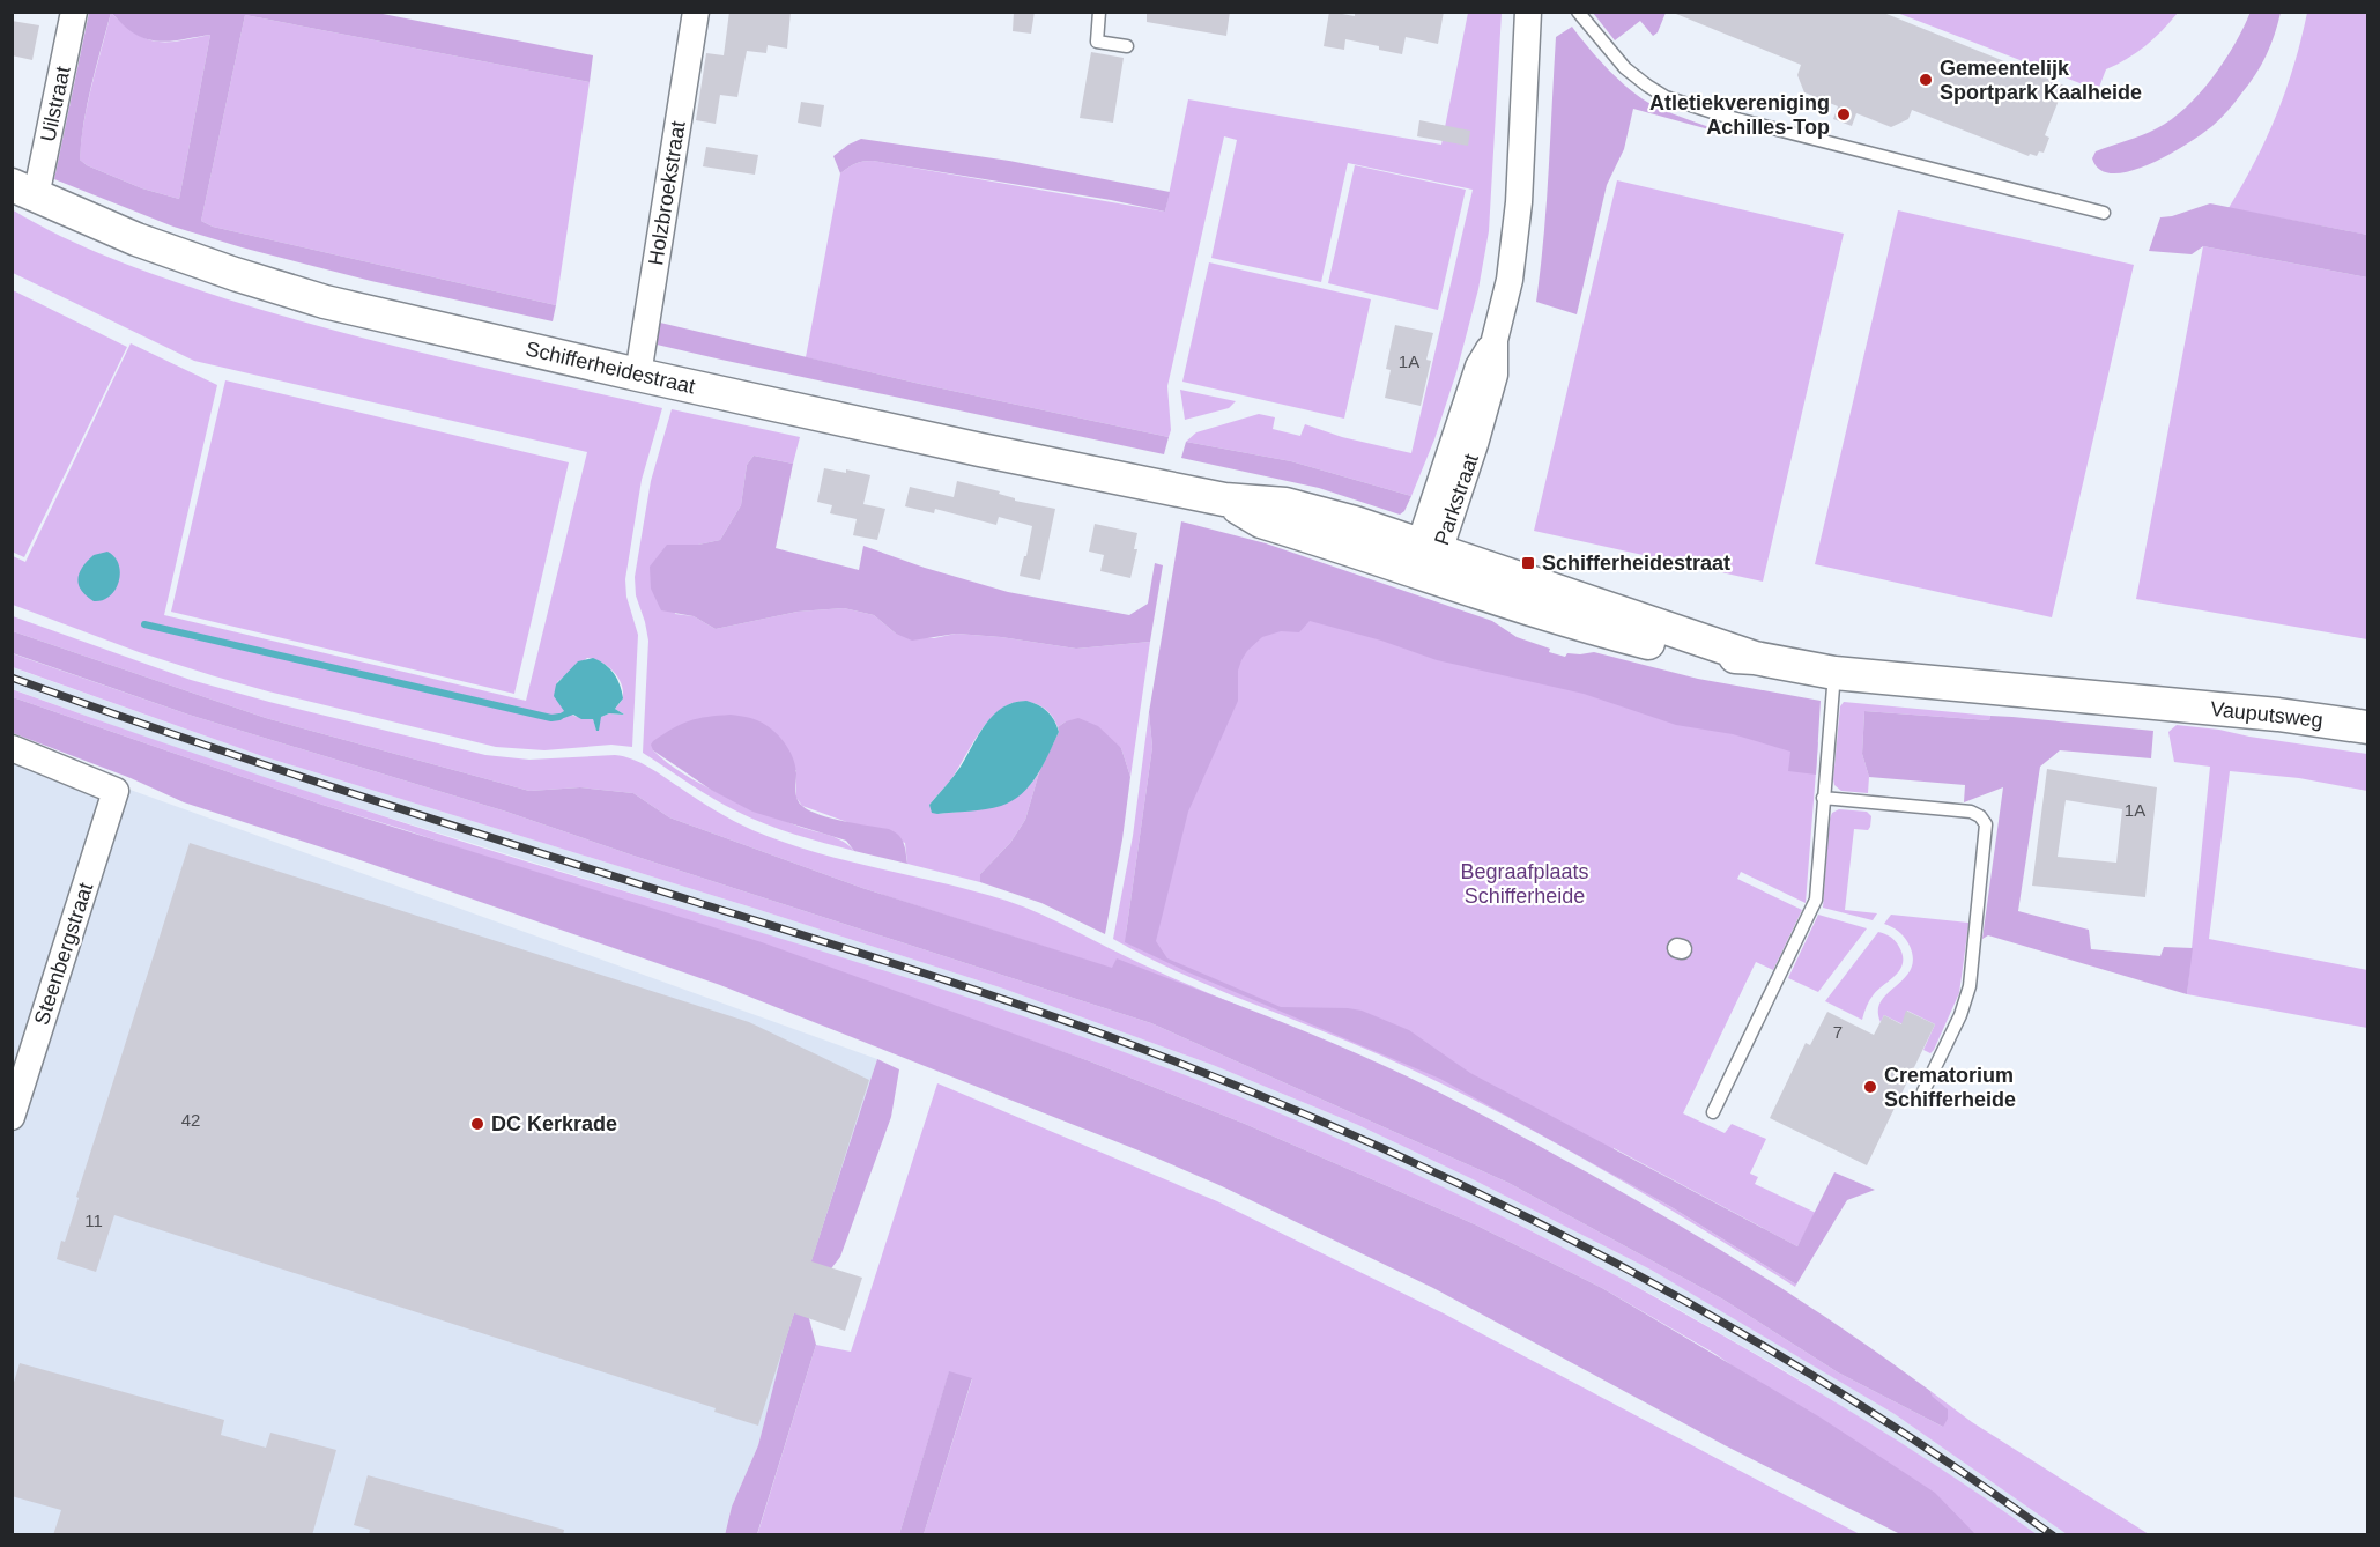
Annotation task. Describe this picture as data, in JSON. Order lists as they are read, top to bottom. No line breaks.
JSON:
{"streets":{"street":["Uilstraat","Holzbroekstraat","Schifferheidestraat","Parkstraat","Vauputsweg","Steenbergstraat"]},"crossings":[["Uilstraat","Schifferheidestraat"],["Holzbroekstraat","Schifferheidestraat"],["Schifferheidestraat","Parkstraat"],["Schifferheidestraat","Vauputsweg"]],"parks":["Begraafplaats Schifferheide"],"places":{"other":["Gemeentelijk Sportpark Kaalheide","Atletiekvereniging Achilles-Top","Crematorium Schifferheide","DC Kerkrade"],"transit":["Schifferheidestraat"]},"house_numbers":["1A","1A","7","42","11"]}
